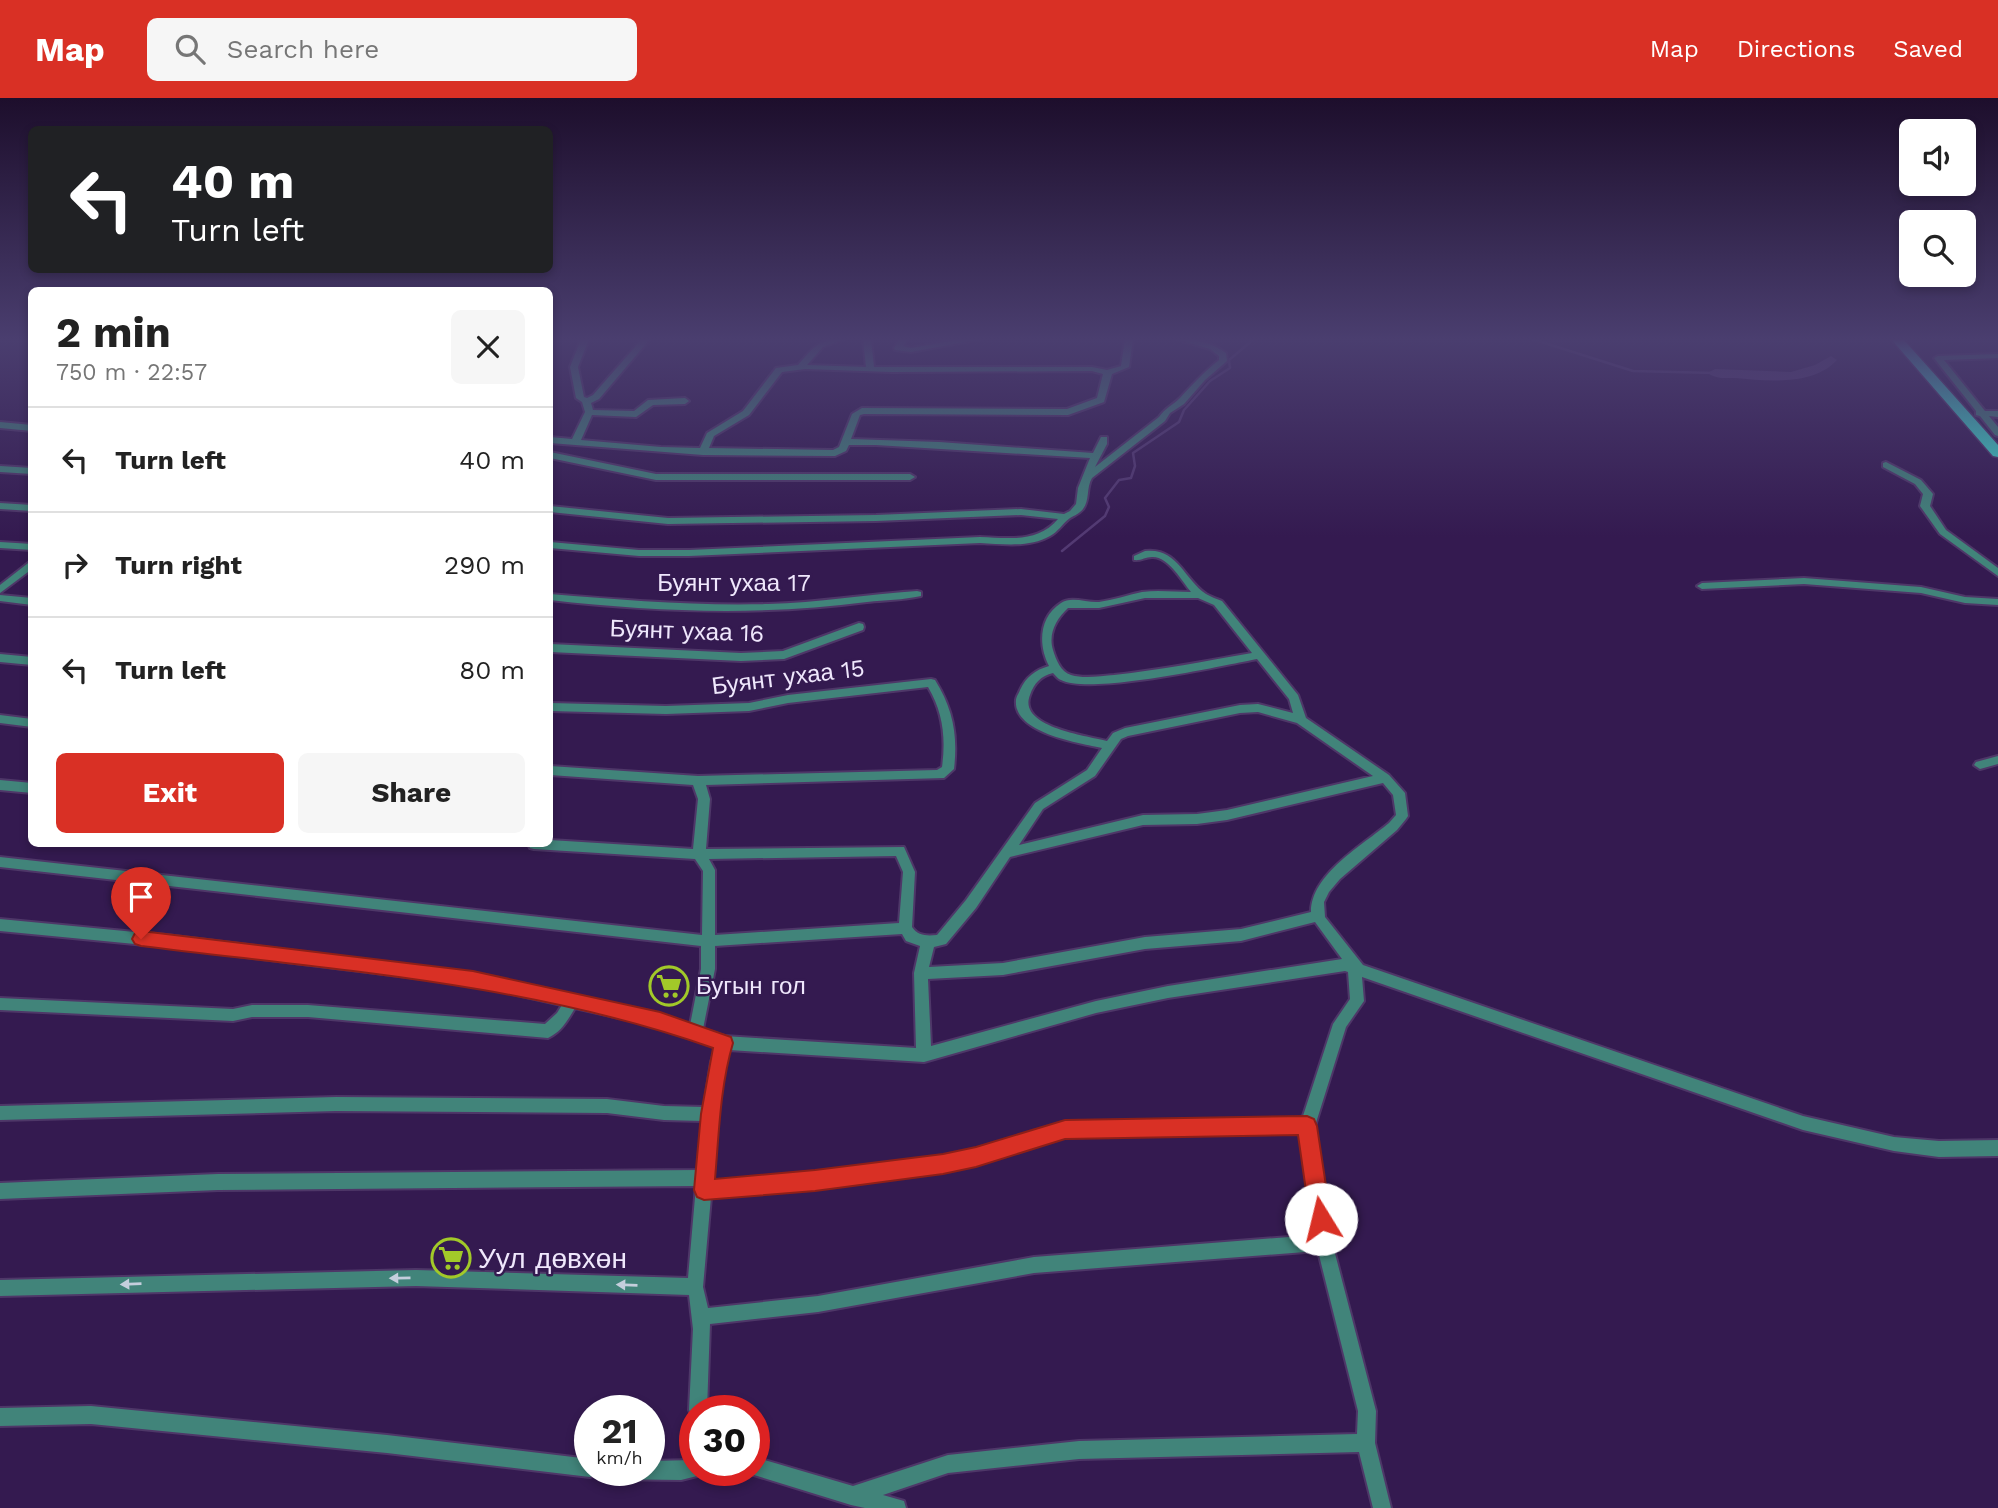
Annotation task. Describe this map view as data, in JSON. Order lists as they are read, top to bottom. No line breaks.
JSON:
{"streets":{"street":["Буянт ухаа 17","Буянт ухаа 16","Буянт ухаа 15"]},"places":{"supermarket":["Бугын гол","Уул дөвхөн"]},"page":{"header":"Map","search":"Search here","nav":["Map","Directions","Saved"],"turn":["40 m","Turn left"],"heading":["2 min","750 m · 22:57"],"list":[{"name":"Turn left","value":"40 m"},{"name":"Turn right","value":"290 m"},{"name":"Turn left","value":"80 m"}],"buttons":["Exit","Share"],"speed":"21 km/h","limit":"30"}}
